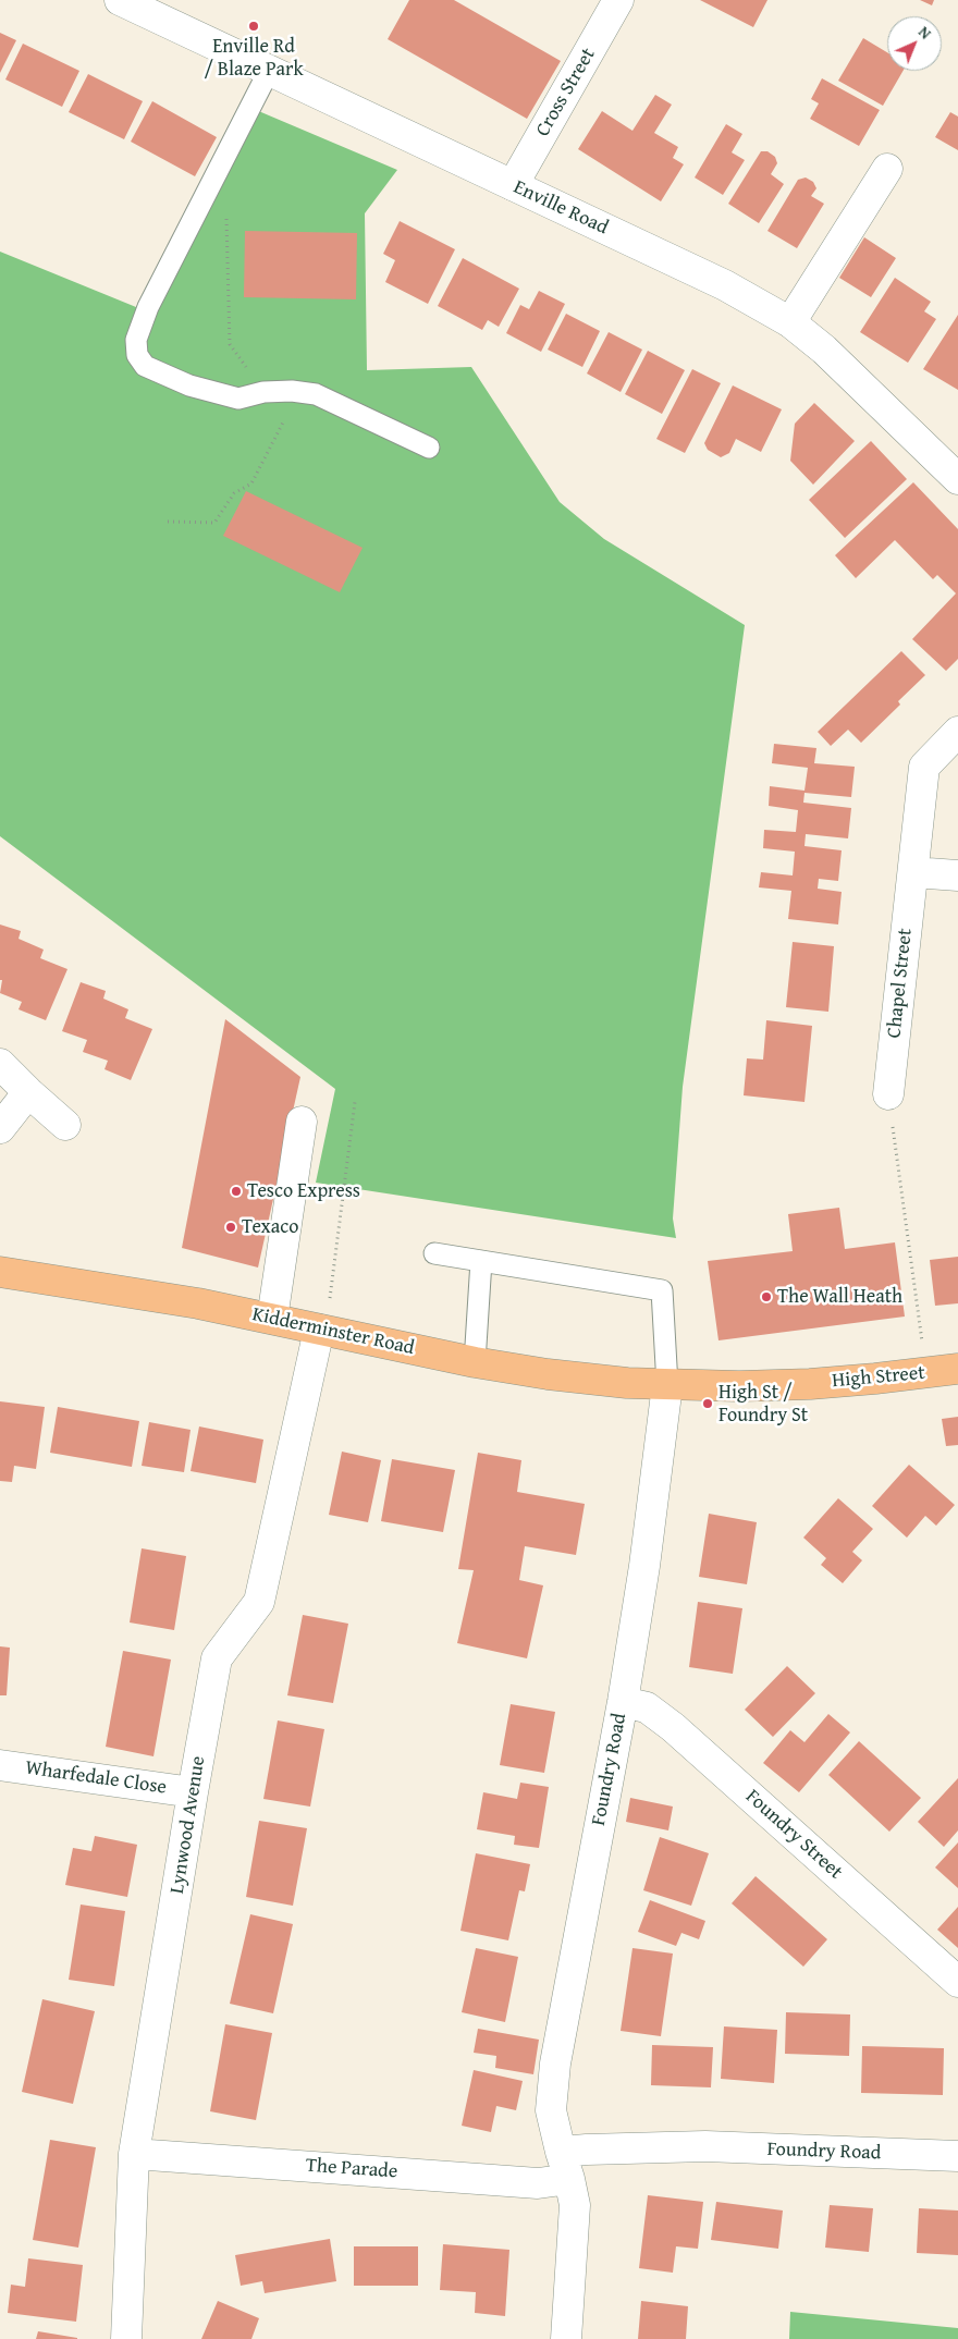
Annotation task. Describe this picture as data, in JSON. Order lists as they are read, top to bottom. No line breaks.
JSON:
{"streets":{"highway":["Kidderminster Road","High Street"],"street":["Cross Street","Enville Road","Chapel Street","Foundry Road","Wharfedale Close","Lynwood Avenue","Foundry Street","The Parade"]},"crossings":[["Cross Street","Enville Road"],["Kidderminster Road","High Street"],["Kidderminster Road","Foundry Road"],["Kidderminster Road","Lynwood Avenue"],["High Street","Foundry Road"],["Foundry Road","Foundry Street"],["Foundry Road","The Parade"],["Wharfedale Close","Lynwood Avenue"],["Lynwood Avenue","The Parade"]],"places":["Enville Rd / Blaze Park","Tesco Express","Texaco","The Wall Heath","High St / Foundry St"],"north":"top right"}
